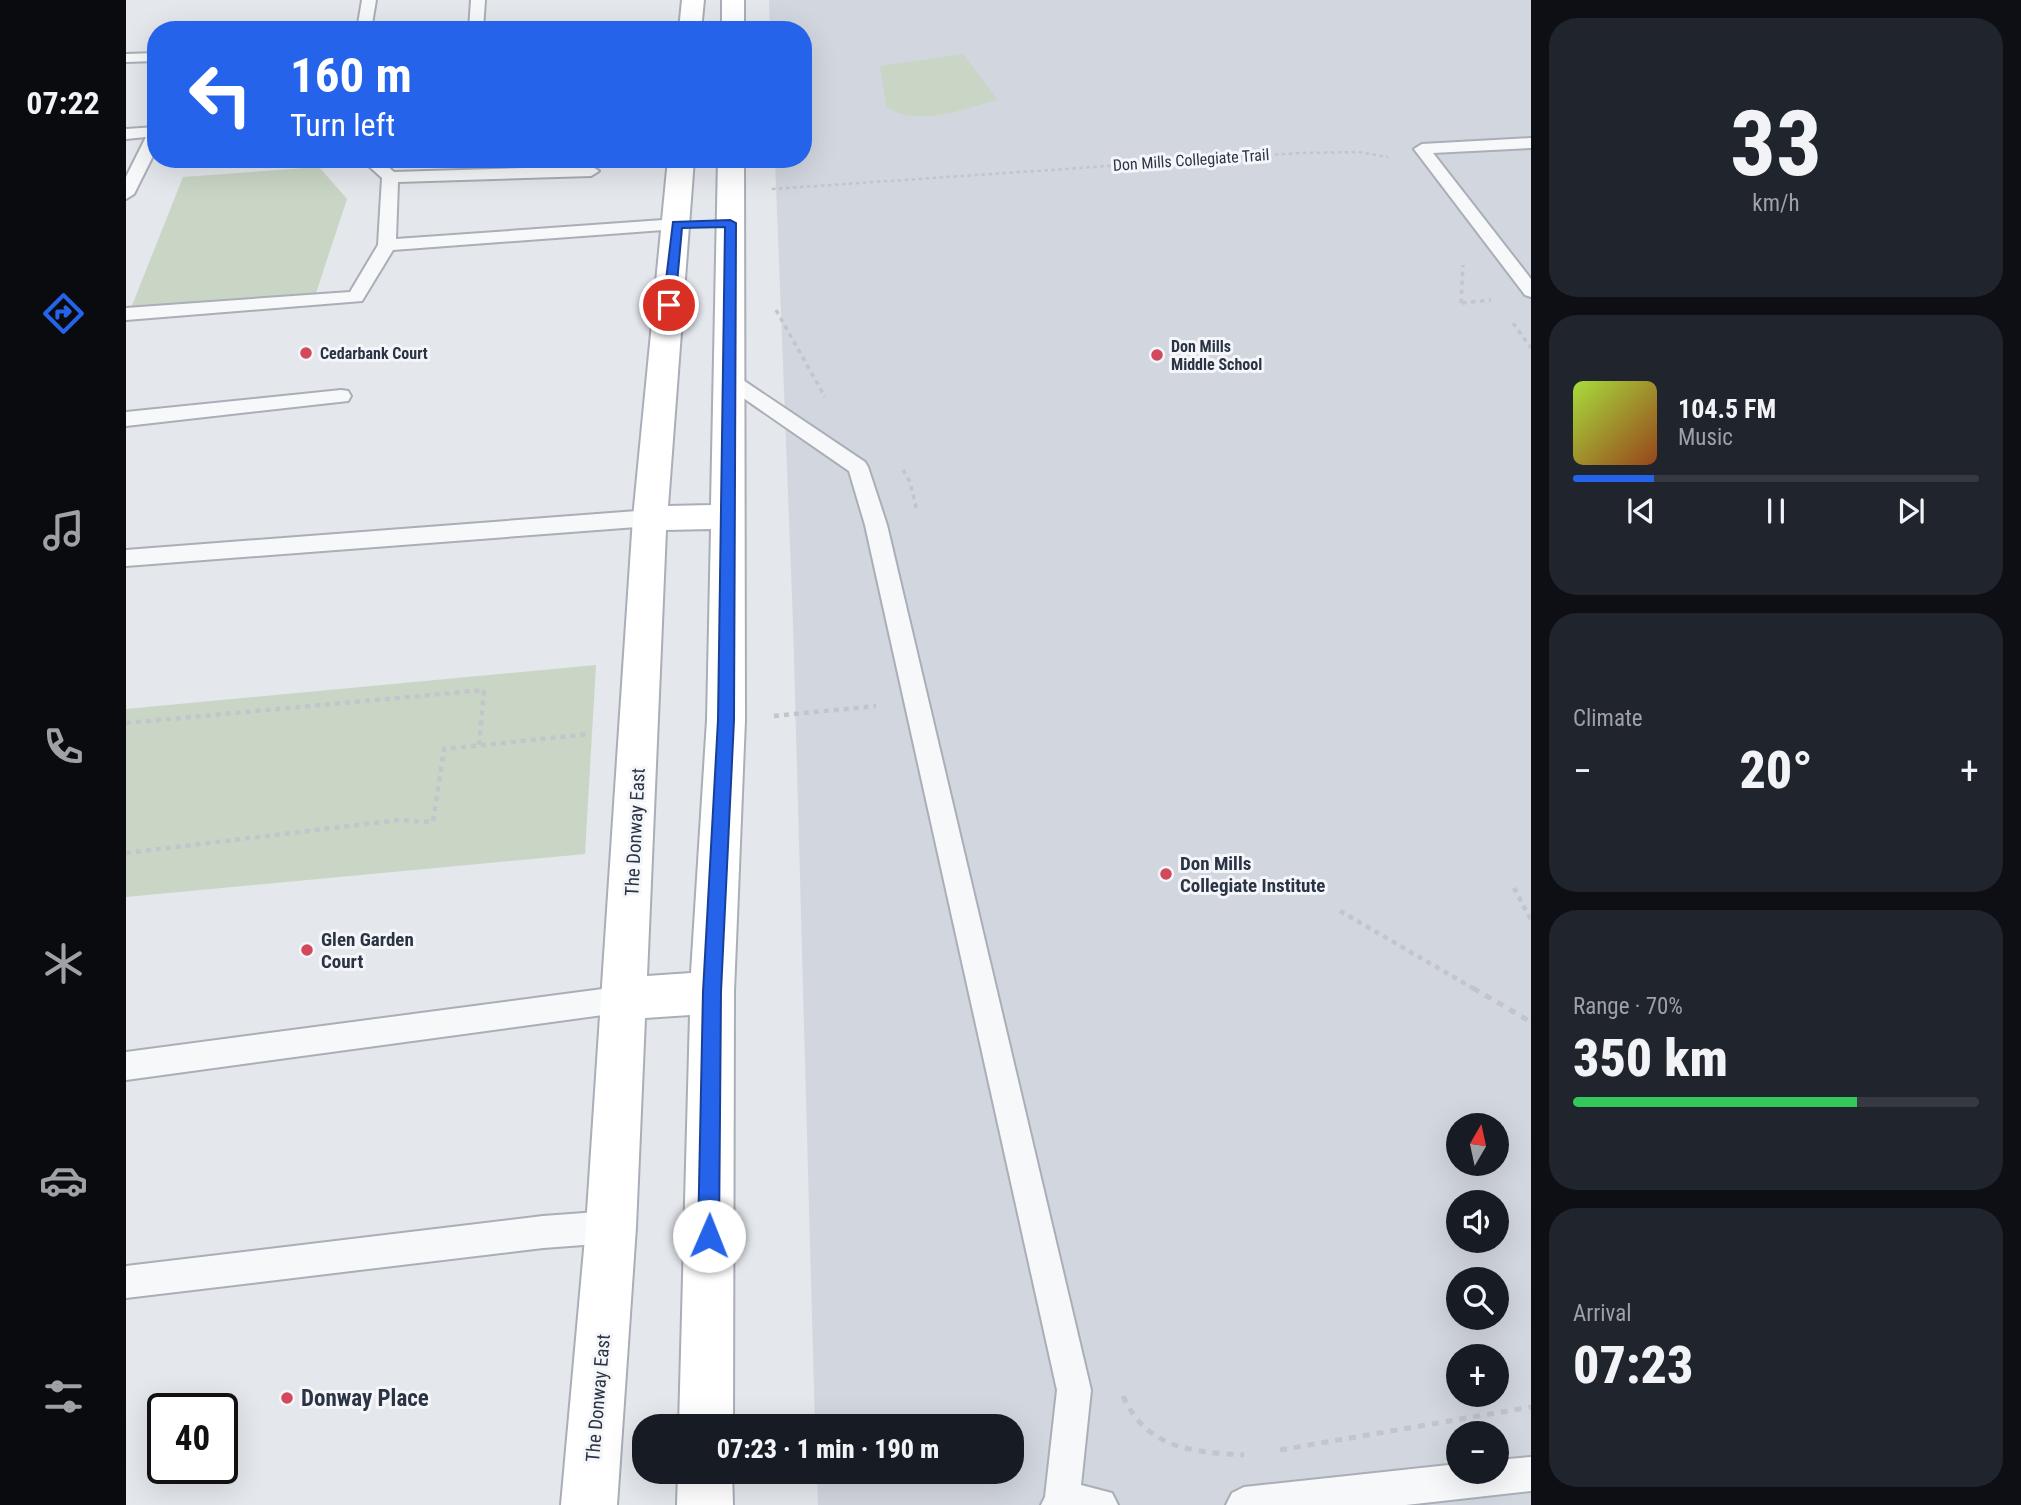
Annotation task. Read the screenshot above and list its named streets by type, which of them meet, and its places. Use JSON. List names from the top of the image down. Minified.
{"streets":{"street":["The Donway East"],"path":["Don Mills Collegiate Trail"]},"places":["Cedarbank Court","Don Mills Middle School","Don Mills Collegiate Institute","Glen Garden Court","Donway Place"],"north":"top","page":{"tabs":"07:22","tile":[["33","km/h"],"Climate",["Range · 70%","350 km"],["Arrival","07:23"]],"turn":["160 m","Turn left"],"song":["104.5 FM","Music"],"heat":["−","20°","+"],"map_buttons":["+","−"],"limit":"40","trip":"07:23 · 1 min · 190 m"}}
